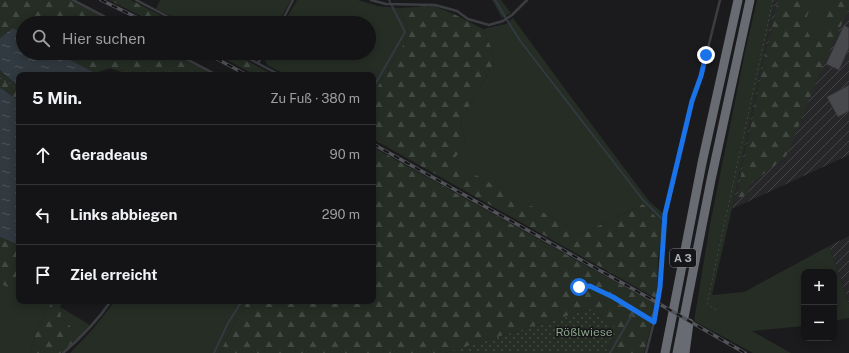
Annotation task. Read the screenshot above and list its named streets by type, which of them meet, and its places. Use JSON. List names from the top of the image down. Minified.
{"streets":{"highway":["A 3"]},"parks":["Rößlwiese"],"page":{"search":"Hier suchen","heading":["5 Min.","Zu Fuß · 380 m"],"list":[["Geradeaus","90 m"],["Links abbiegen","290 m"],"Ziel erreicht"],"map_buttons":["+","−"]}}
